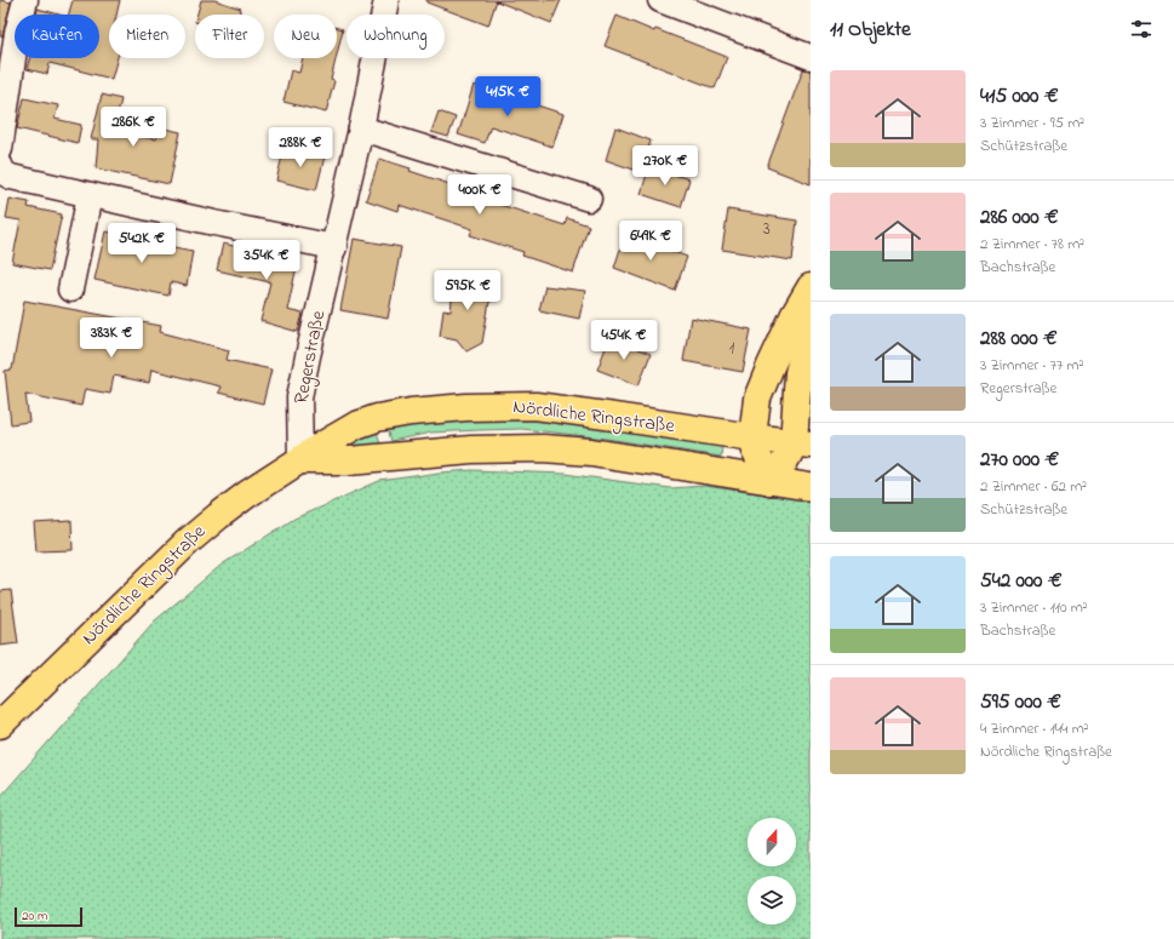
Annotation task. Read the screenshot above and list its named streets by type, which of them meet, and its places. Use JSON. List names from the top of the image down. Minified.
{"streets":{"main road":["Nördliche Ringstraße"],"street":["Regerstraße"]},"crossings":[["Regerstraße","Nördliche Ringstraße"]],"house_numbers":["3","1"],"scale_bar":"20 m","north":"top","page":{"heading":"11 Objekte","chip":["Kaufen","Mieten","Filter","Neu","Wohnung"],"list":[{"name":"415 000 €","note":"3 Zimmer · 95 m² · Schützstraße"},{"name":"286 000 €","note":"2 Zimmer · 78 m² · Bachstraße"},{"name":"288 000 €","note":"3 Zimmer · 77 m² · Regerstraße"},{"name":"270 000 €","note":"2 Zimmer · 62 m² · Schützstraße"},{"name":"542 000 €","note":"3 Zimmer · 110 m² · Bachstraße"},{"name":"595 000 €","note":"4 Zimmer · 144 m² · Nördliche Ringstraße"}],"price":["415K €","286K €","288K €","270K €","400K €","649K €","542K €","354K €","595K €","383K €","454K €"],"scale":"20 m"}}
